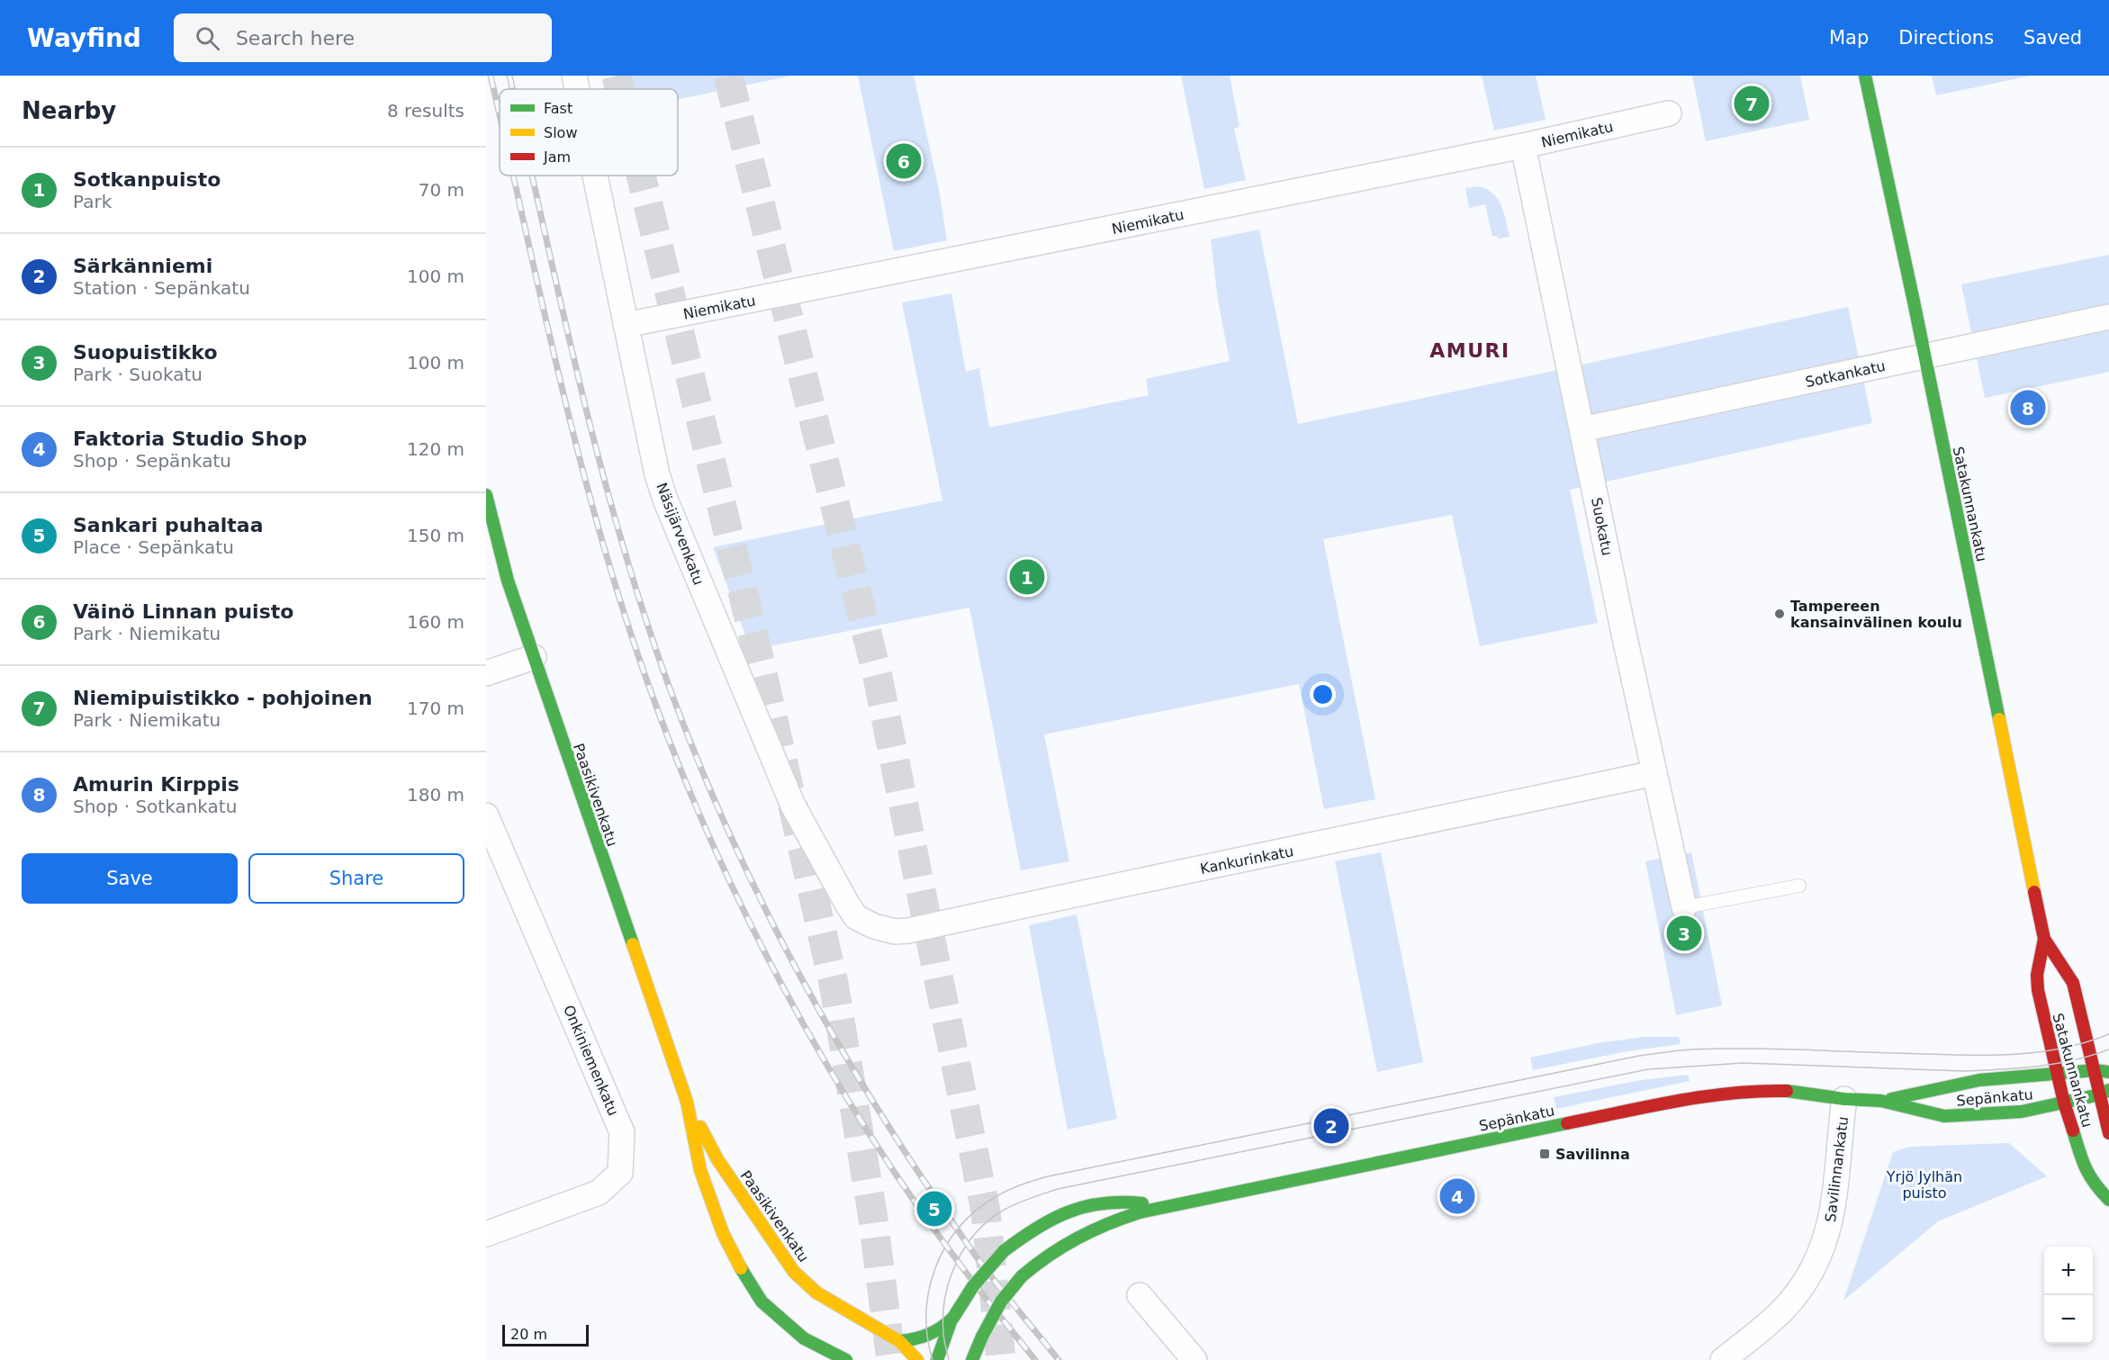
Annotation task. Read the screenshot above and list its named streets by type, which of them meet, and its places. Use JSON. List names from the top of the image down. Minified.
{"streets":{"main road":["Satakunnankatu","Paasikivenkatu","Sepänkatu"],"street":["Niemikatu","Sotkankatu","Suokatu","Näsijärvenkatu","Kankurinkatu","Onkiniemenkatu","Savilinnankatu"]},"crossings":[["Niemikatu","Suokatu"],["Niemikatu","Näsijärvenkatu"],["Sotkankatu","Satakunnankatu"],["Sotkankatu","Suokatu"],["Satakunnankatu","Sepänkatu"],["Suokatu","Kankurinkatu"],["Näsijärvenkatu","Kankurinkatu"],["Paasikivenkatu","Sepänkatu"],["Sepänkatu","Savilinnankatu"]],"districts":["AMURI"],"parks":["Yrjö Jylhän puisto"],"places":{"other":["Tampereen kansainvälinen koulu"],"transit":["Savilinna"]},"legend":["Fast","Slow","Jam"],"scale_bar":"20 m","page":{"header":"Wayfind","search":"Search here","nav":["Map","Directions","Saved"],"heading":["Nearby","8 results"],"pins":["7","6","8","1","3","2","4","5"],"list":[{"mark":"1","name":"Sotkanpuisto","note":"Park","value":"70 m"},{"mark":"2","name":"Särkänniemi","note":"Station · Sepänkatu","value":"100 m"},{"mark":"3","name":"Suopuistikko","note":"Park · Suokatu","value":"100 m"},{"mark":"4","name":"Faktoria Studio Shop","note":"Shop · Sepänkatu","value":"120 m"},{"mark":"5","name":"Sankari puhaltaa","note":"Place · Sepänkatu","value":"150 m"},{"mark":"6","name":"Väinö Linnan puisto","note":"Park · Niemikatu","value":"160 m"},{"mark":"7","name":"Niemipuistikko - pohjoinen","note":"Park · Niemikatu","value":"170 m"},{"mark":"8","name":"Amurin Kirppis","note":"Shop · Sotkankatu","value":"180 m"}],"buttons":["Save","Share"],"map_buttons":["+","−"],"scale":"20 m"}}
